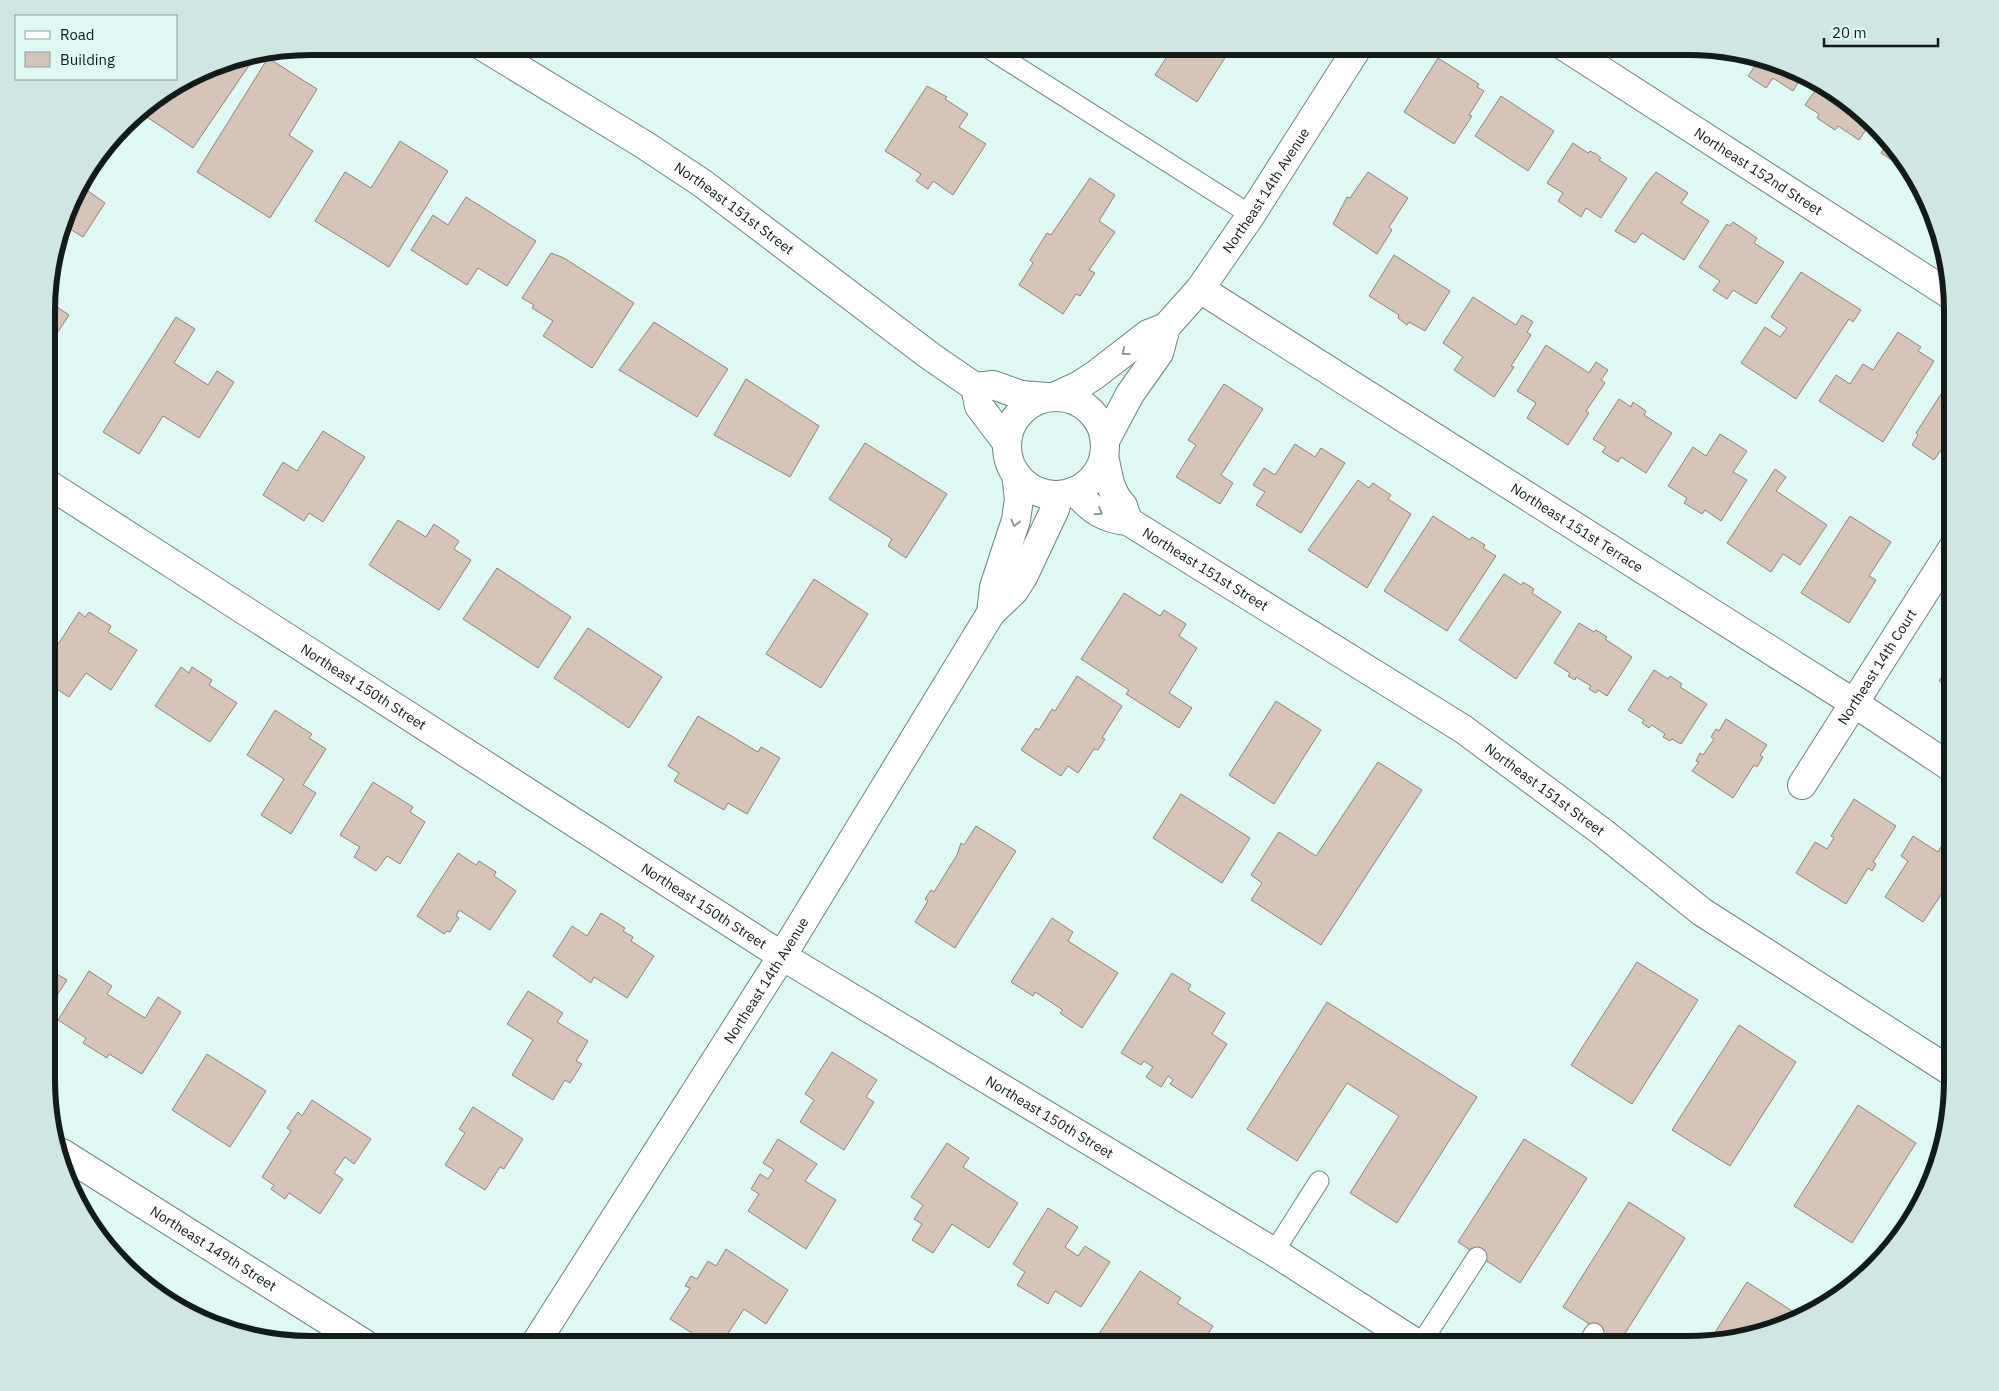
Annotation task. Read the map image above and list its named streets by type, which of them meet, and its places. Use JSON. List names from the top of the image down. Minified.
{"streets":{"street":["Northeast 152nd Street","Northeast 14th Avenue","Northeast 151st Street","Northeast 151st Terrace","Northeast 14th Court","Northeast 150th Street","Northeast 149th Street"]},"crossings":[["Northeast 14th Avenue","Northeast 151st Street"],["Northeast 14th Avenue","Northeast 151st Terrace"],["Northeast 14th Avenue","Northeast 150th Street"],["Northeast 151st Terrace","Northeast 14th Court"]],"legend":["Road","Building"],"scale_bar":"20 m"}
